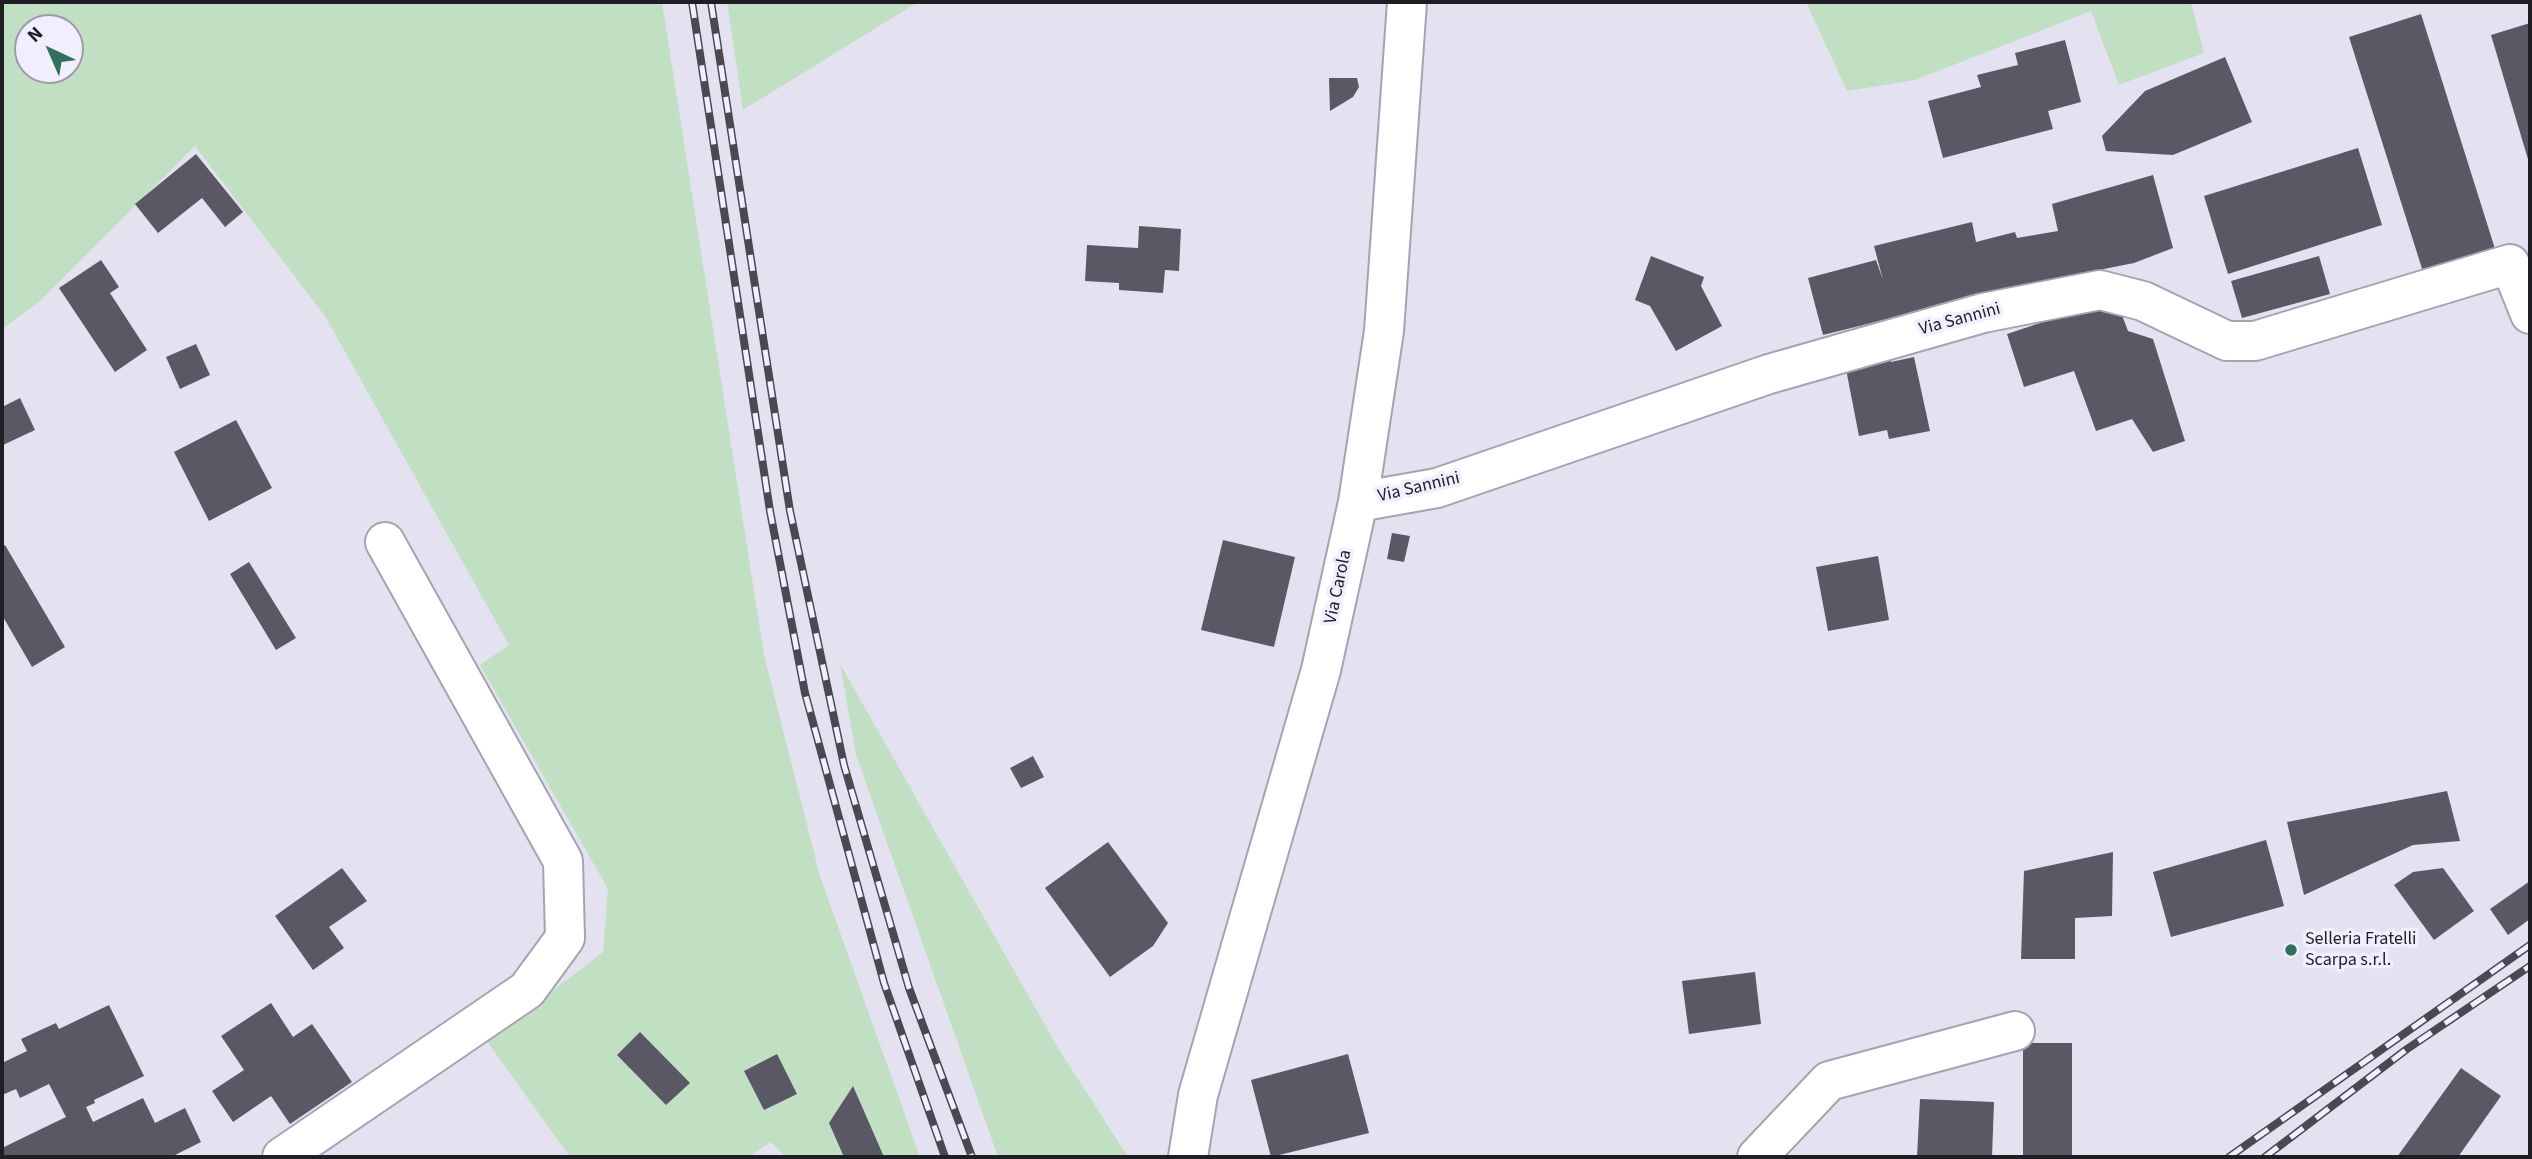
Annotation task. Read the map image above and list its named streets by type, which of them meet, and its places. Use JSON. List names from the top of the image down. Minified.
{"streets":{"street":["Via Sannini","Via Carola"]},"crossings":[["Via Sannini","Via Carola"]],"places":["Selleria Fratelli Scarpa s.r.l."],"north":"top left"}
